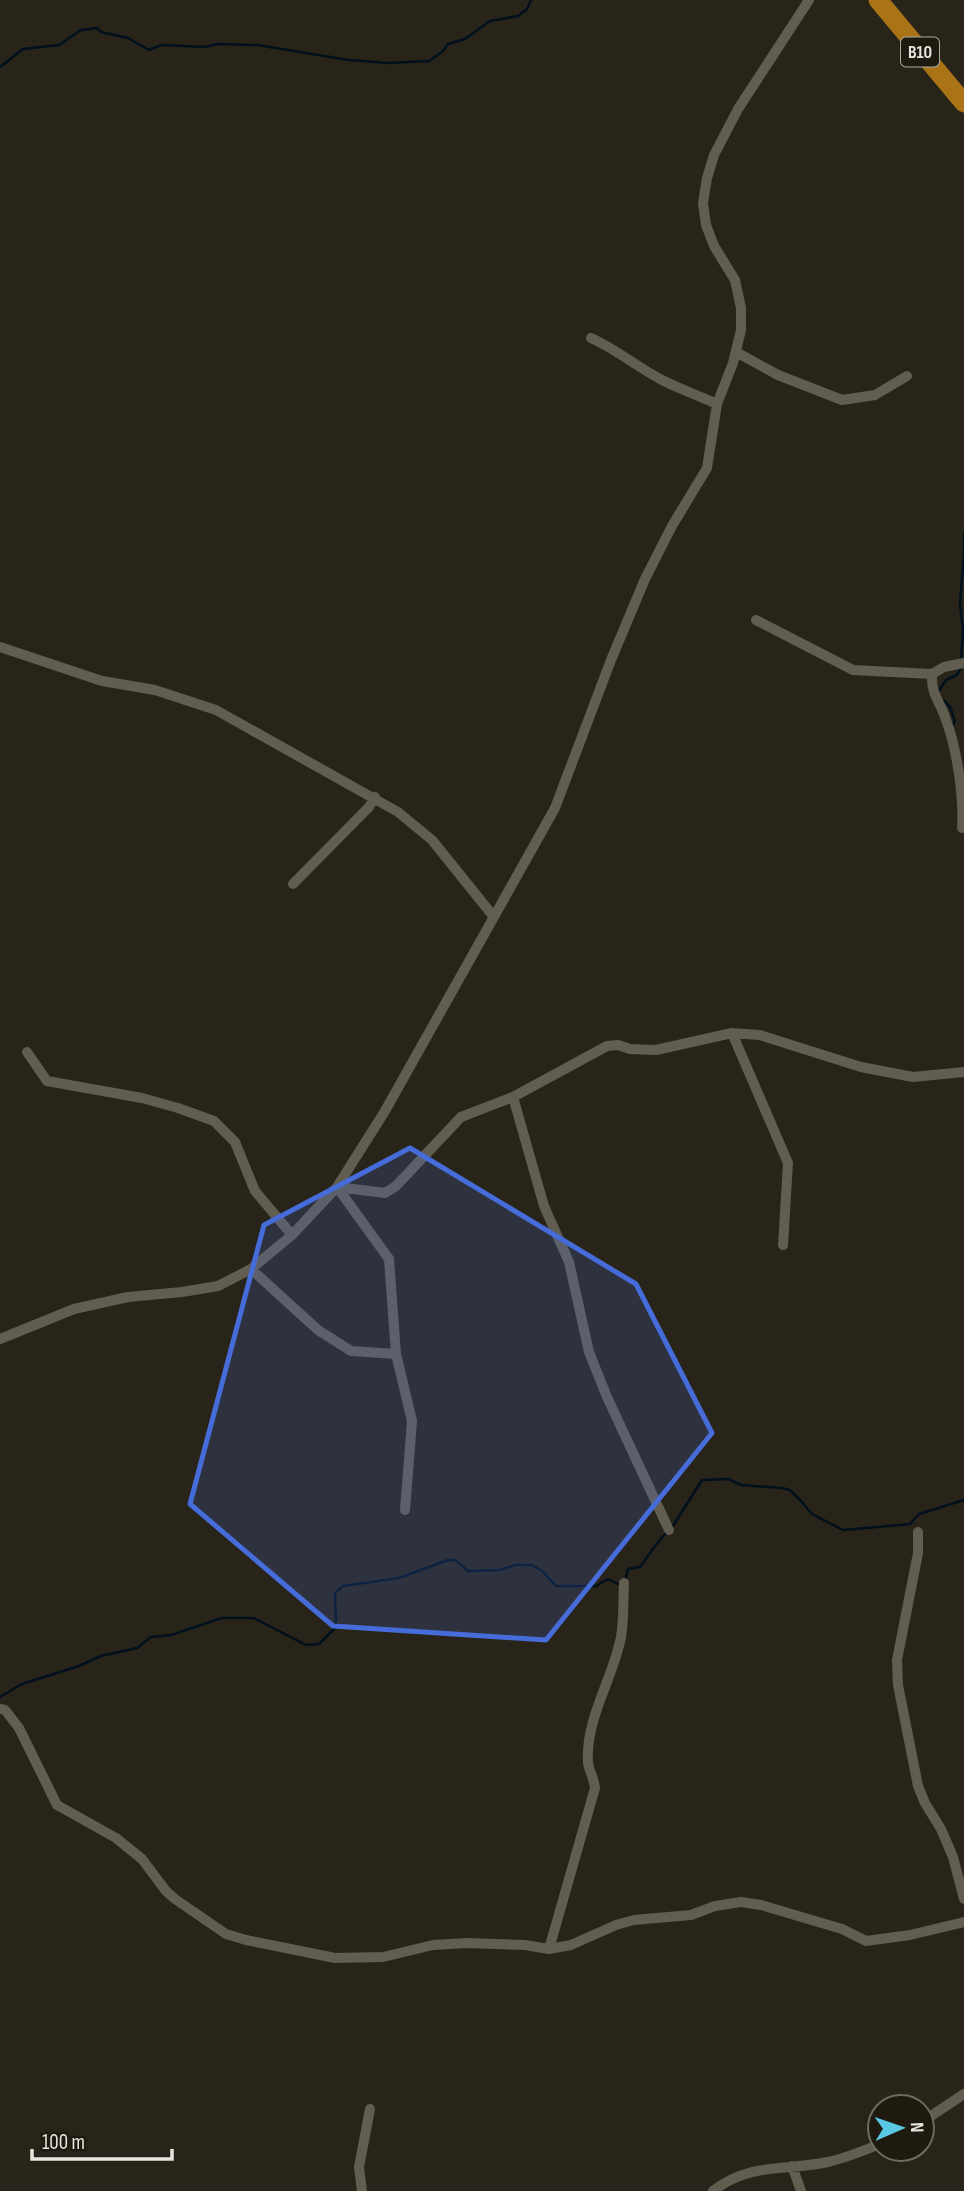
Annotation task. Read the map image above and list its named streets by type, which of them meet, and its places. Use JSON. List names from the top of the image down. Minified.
{"streets":{"highway":["B10"]},"scale_bar":"100 m","north":"right"}
